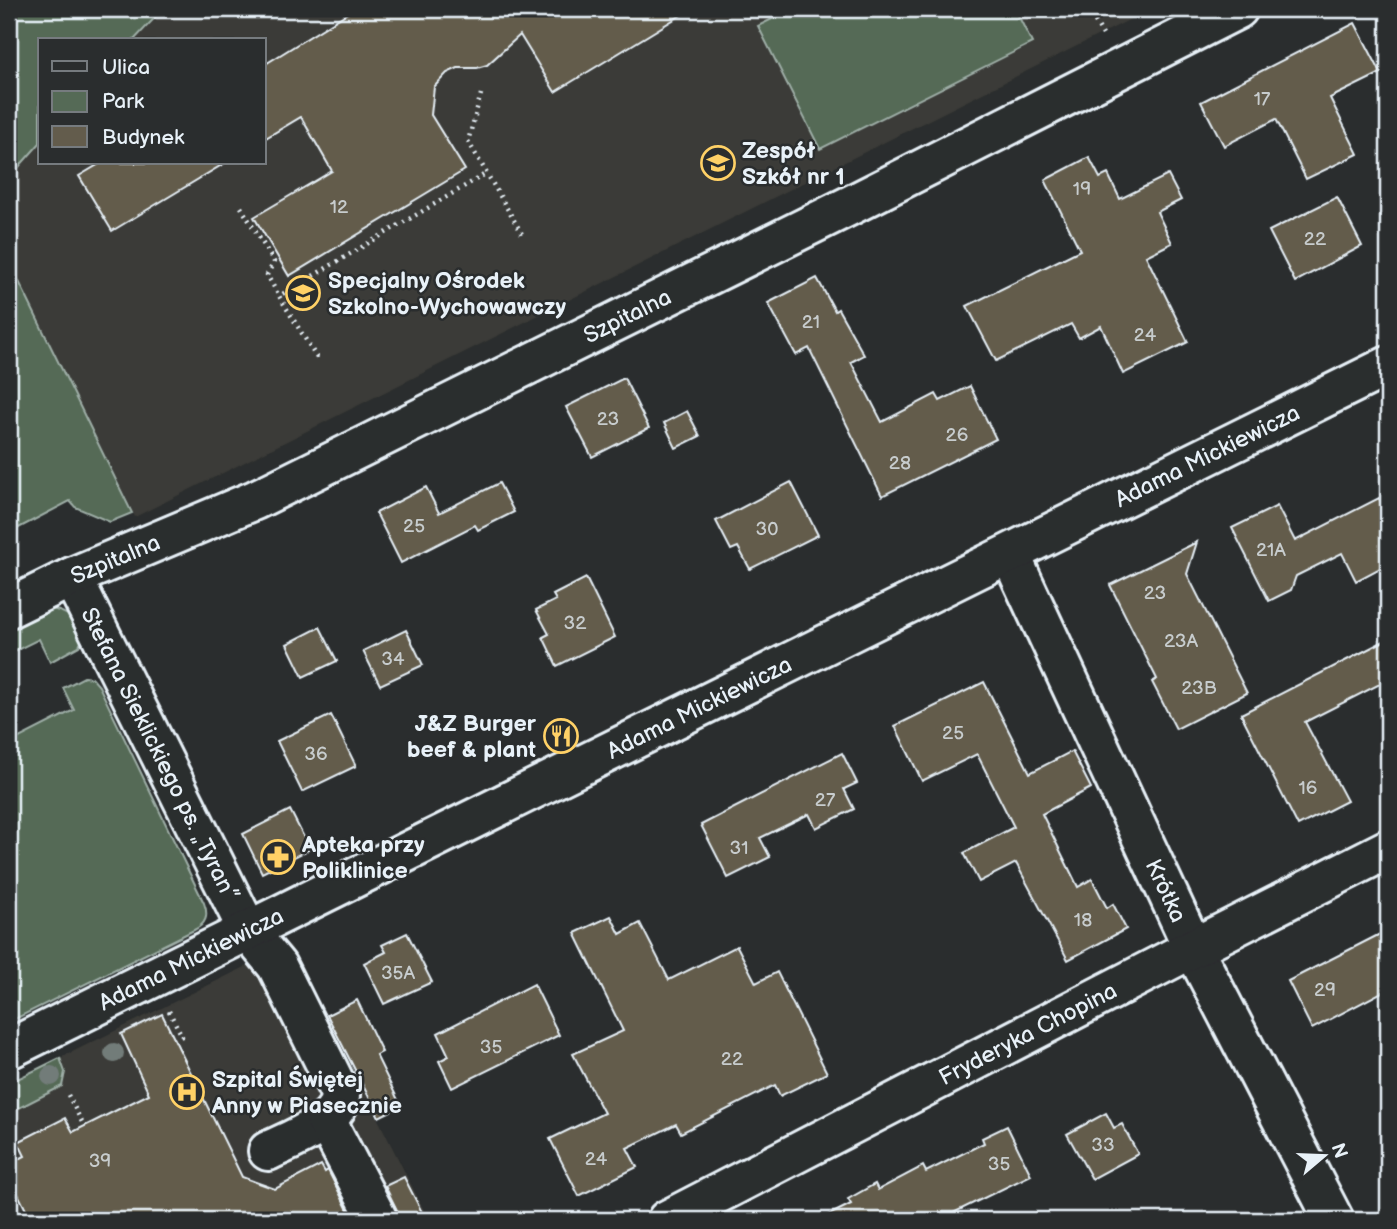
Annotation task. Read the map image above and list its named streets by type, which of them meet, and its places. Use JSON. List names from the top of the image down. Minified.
{"streets":{"street":["Szpitalna","Adama Mickiewicza","Stefana Sieklickiego ps. „Tyran”","Krótka","Fryderyka Chopina"]},"crossings":[["Szpitalna","Stefana Sieklickiego ps. „Tyran”"],["Adama Mickiewicza","Stefana Sieklickiego ps. „Tyran”"],["Adama Mickiewicza","Krótka"],["Krótka","Fryderyka Chopina"]],"places":{"school or university":["Zespół Szkół nr 1","Specjalny Ośrodek Szkolno-Wychowawczy"],"restaurant":["J&Z Burger beef & plant"],"pharmacy":["Apteka przy Poliklinice"],"hospital":["Szpital Świętej Anny w Piasecznie"]},"house_numbers":["17","19","12","22","21","24","23","26","28","25","30","21A","23","32","23A","34","23B","25","36","16","27","31","18","35A","29","35","22","33","24","39","35"],"legend":["Ulica","Park","Budynek"],"north":"right"}
